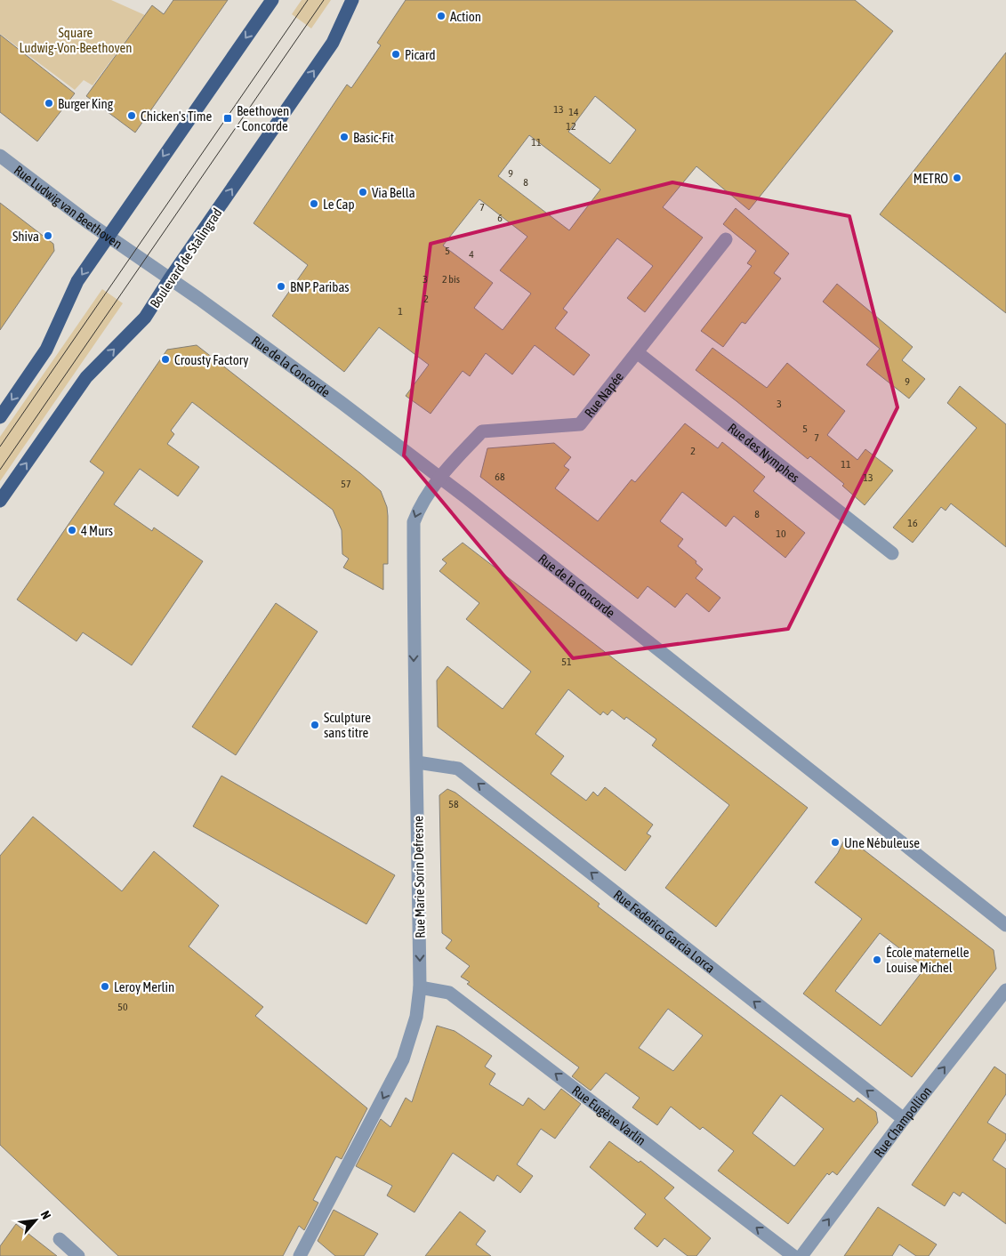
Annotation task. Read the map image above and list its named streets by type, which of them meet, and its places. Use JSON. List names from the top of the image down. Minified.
{"streets":{"main road":["Boulevard de Stalingrad"],"street":["Rue Ludwig van Beethoven","Rue de la Concorde","Rue Napée","Rue des Nymphes","Rue Marie Sorin Defresne","Rue Federico Garcia Lorca","Rue Eugène Varlin","Rue Champollion"]},"crossings":[["Rue Ludwig van Beethoven","Rue de la Concorde"],["Boulevard de Stalingrad","Rue de la Concorde"],["Rue de la Concorde","Rue Napée"],["Rue de la Concorde","Rue Marie Sorin Defresne"],["Rue Napée","Rue des Nymphes"],["Rue Napée","Rue Marie Sorin Defresne"],["Rue Marie Sorin Defresne","Rue Federico Garcia Lorca"],["Rue Marie Sorin Defresne","Rue Eugène Varlin"],["Rue Federico Garcia Lorca","Rue Champollion"]],"one_way":["Rue Marie Sorin Defresne","Rue Federico Garcia Lorca","Rue Eugène Varlin","Rue Champollion"],"parks":["Square Ludwig-Von-Beethoven"],"places":{"other":["Action","Picard","Burger King","Chicken's Time","Basic-Fit","METRO","Via Bella","Le Cap","Shiva","BNP Paribas","Crousty Factory","4 Murs","Sculpture sans titre","Une Nébuleuse","École maternelle Louise Michel","Leroy Merlin"],"transit":["Beethoven - Concorde"]},"house_numbers":["13","14","12","11","9","8","7","6","5","4","3","2 bis","2","1","9","3","5","7","2","11","68","13","57","8","16","10","51","58","50"],"north":"top right"}
